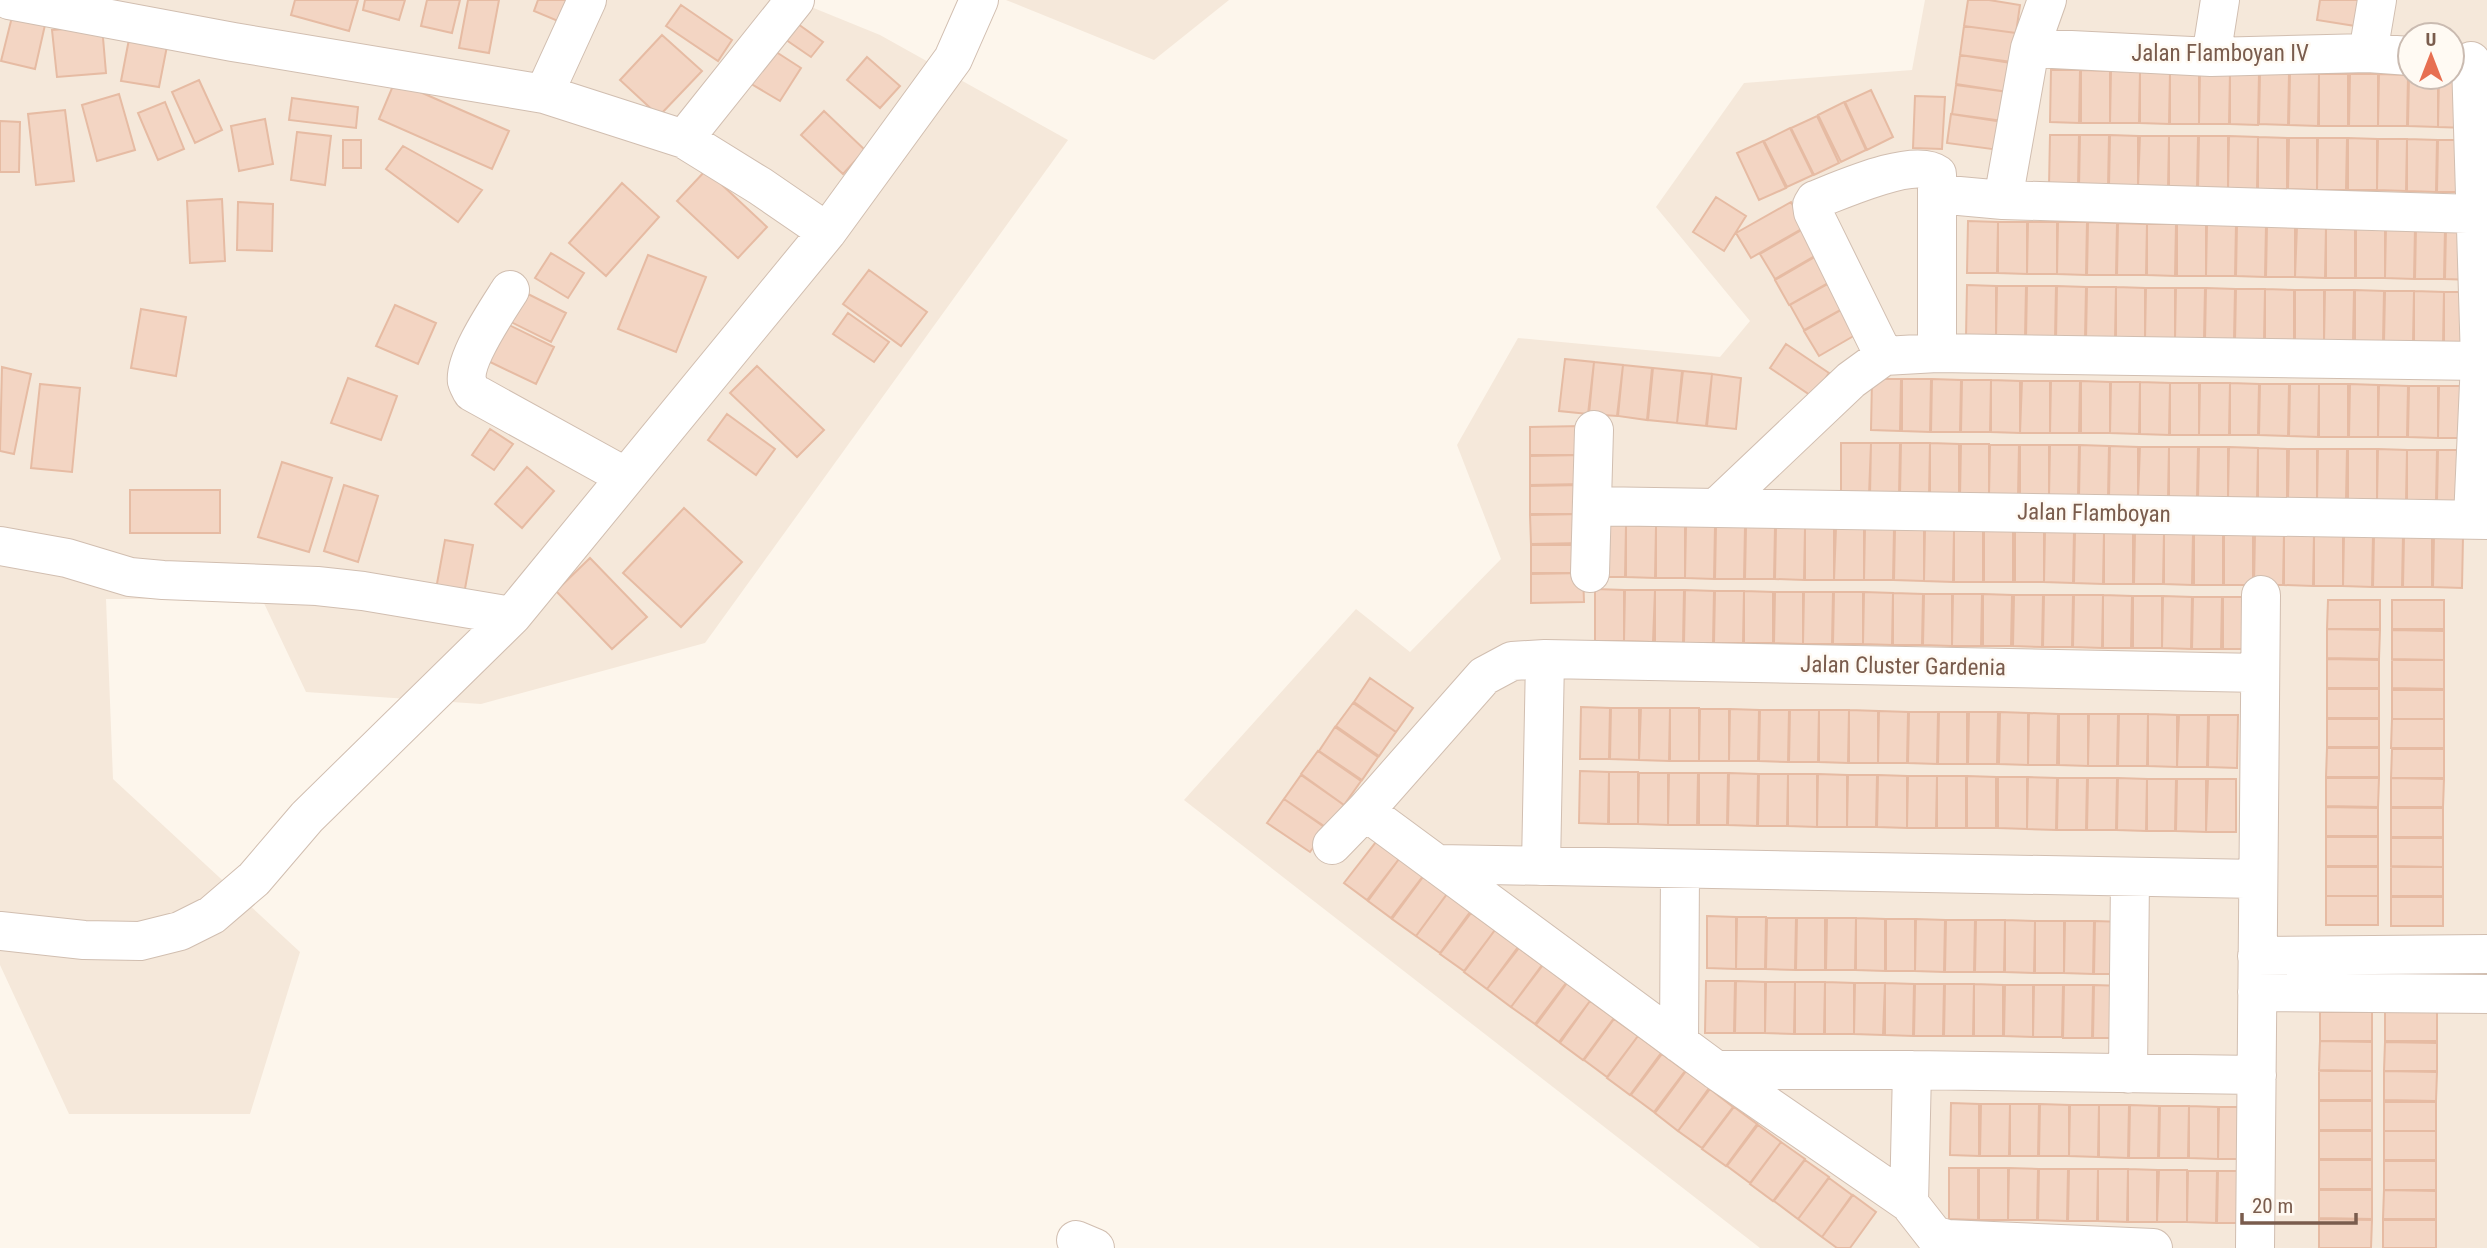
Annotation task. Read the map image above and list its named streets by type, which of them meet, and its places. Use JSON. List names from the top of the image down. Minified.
{"streets":{"street":["Jalan Flamboyan IV","Jalan Flamboyan","Jalan Cluster Gardenia"]},"scale_bar":"20 m","north":"top"}
